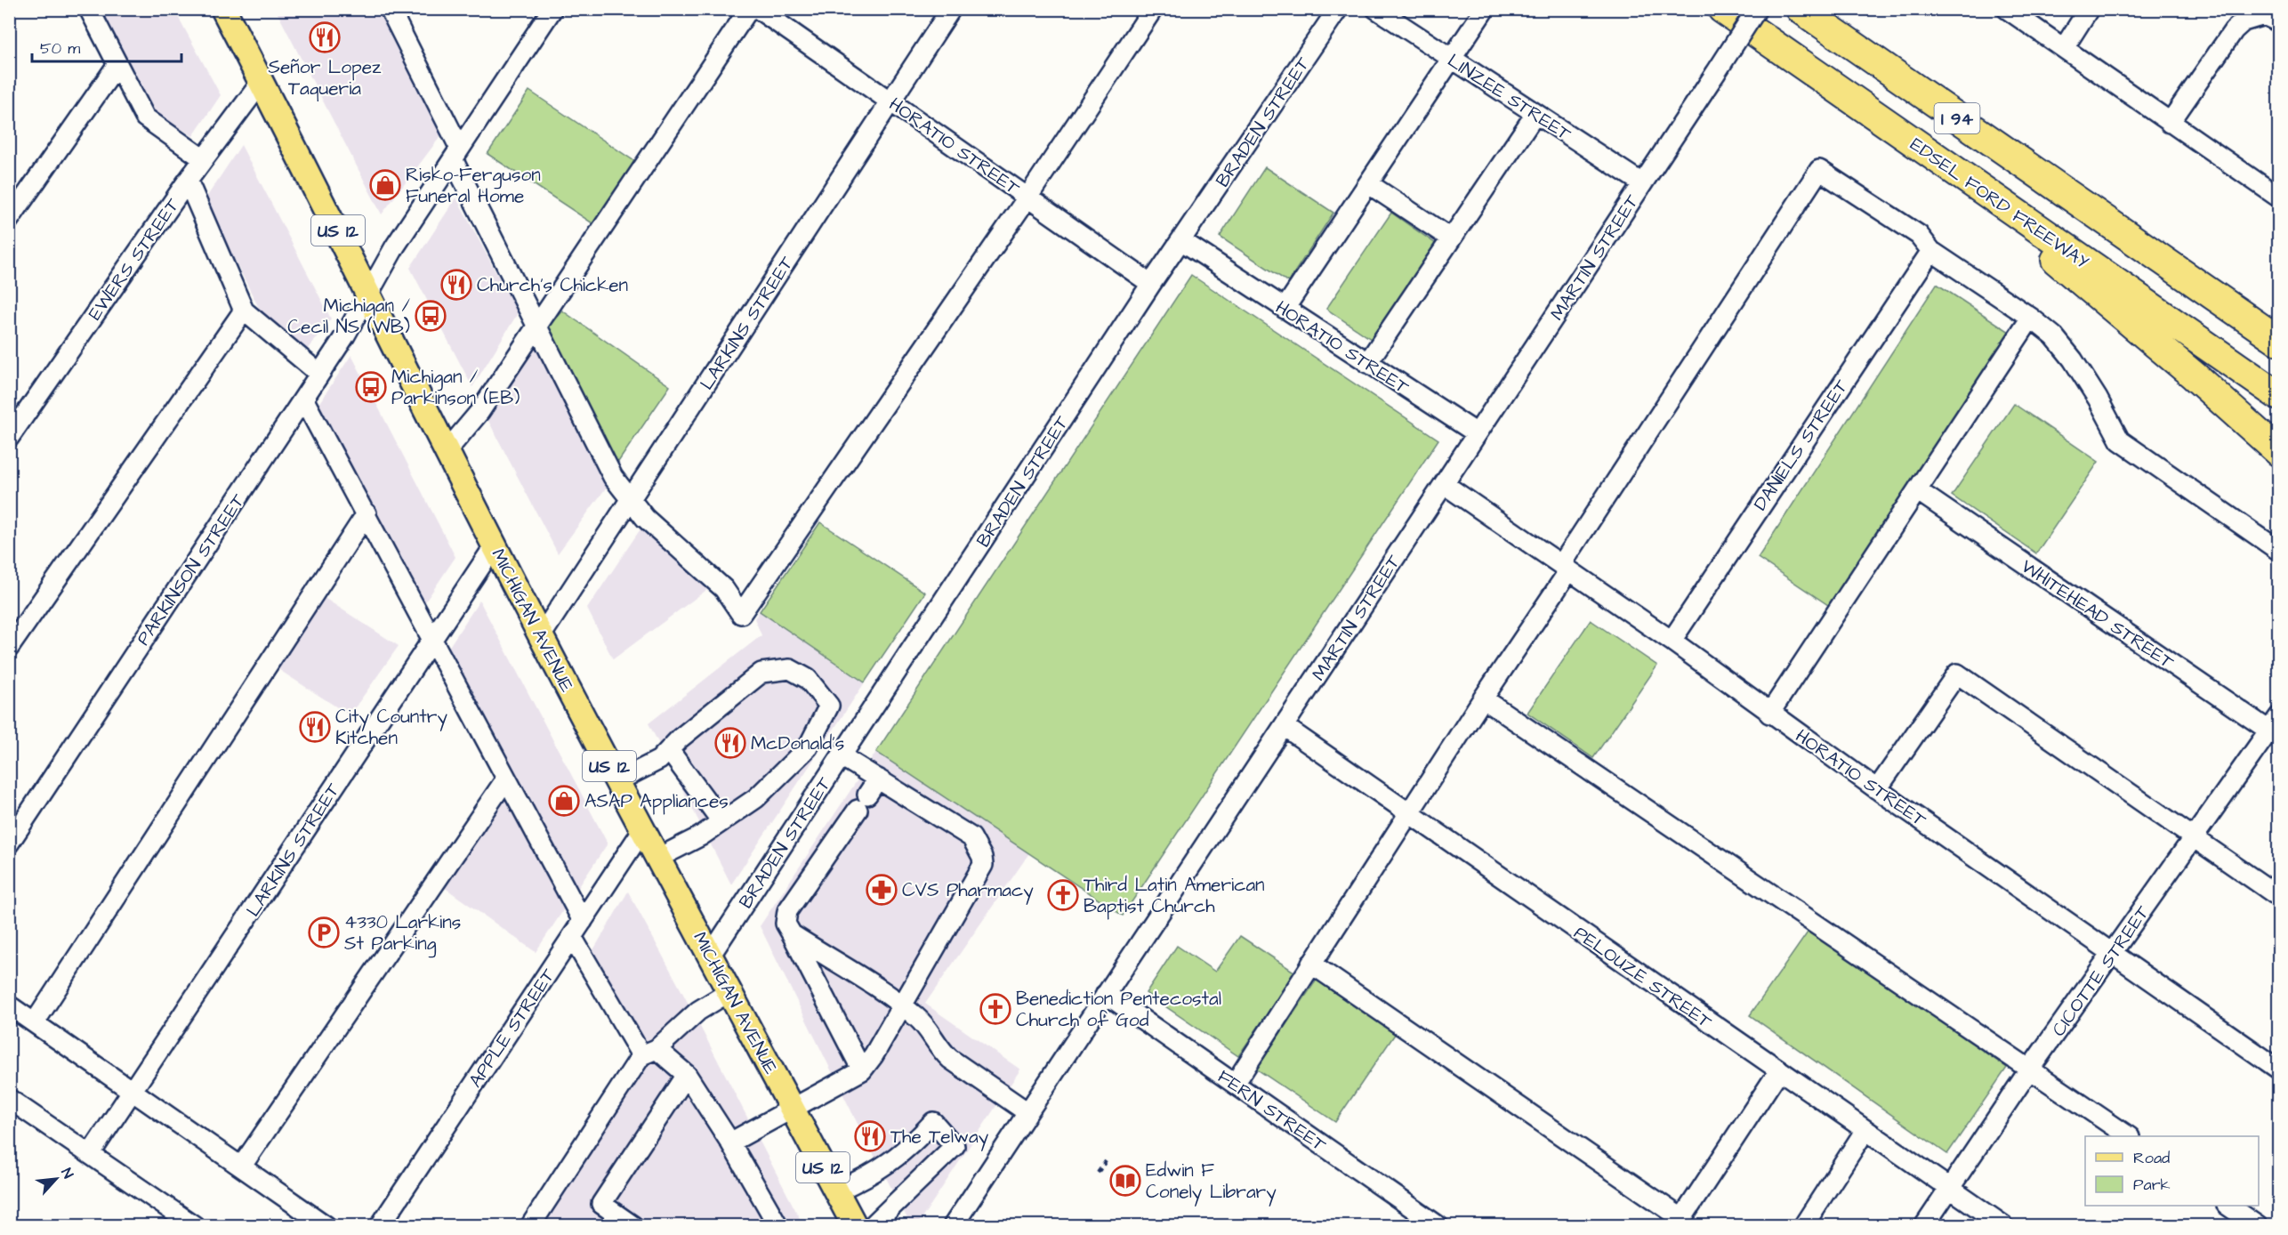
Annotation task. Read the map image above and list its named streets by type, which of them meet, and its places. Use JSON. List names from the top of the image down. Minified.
{"streets":{"highway":["I 94","EDSEL FORD FREEWAY"],"main road":["US 12","MICHIGAN AVENUE"],"street":["LINZEE STREET","BRADEN STREET","HORATIO STREET","MARTIN STREET","EWERS STREET","LARKINS STREET","DANIELS STREET","PARKINSON STREET","WHITEHEAD STREET","CICOTTE STREET","PELOUZE STREET","APPLE STREET","FERN STREET"]},"crossings":[["LINZEE STREET","MARTIN STREET"],["BRADEN STREET","HORATIO STREET"],["BRADEN STREET","MICHIGAN AVENUE"],["HORATIO STREET","MARTIN STREET"],["HORATIO STREET","LARKINS STREET"],["HORATIO STREET","DANIELS STREET"],["HORATIO STREET","CICOTTE STREET"],["MARTIN STREET","PELOUZE STREET"],["MARTIN STREET","FERN STREET"],["EWERS STREET","MICHIGAN AVENUE"],["LARKINS STREET","MICHIGAN AVENUE"],["PARKINSON STREET","MICHIGAN AVENUE"],["WHITEHEAD STREET","CICOTTE STREET"],["MICHIGAN AVENUE","APPLE STREET"],["CICOTTE STREET","PELOUZE STREET"]],"places":{"restaurant":["Señor Lopez Taqueria","Church's Chicken","City Country Kitchen","McDonald's","The Telway"],"shop":["Risko-Ferguson Funeral Home","ASAP Appliances"],"bus stop":["Michigan / Cecil NS (WB)","Michigan / Parkinson (EB)"],"pharmacy":["CVS Pharmacy"],"church":["Third Latin American Baptist Church","Benediction Pentecostal Church of God"],"parking":["4330 Larkins St Parking"],"library":["Edwin F Conely Library"]},"legend":["Road","Park"],"scale_bar":"50 m","north":"top right"}
